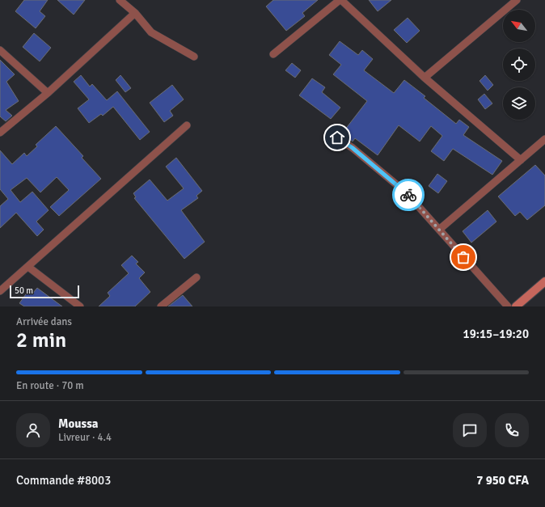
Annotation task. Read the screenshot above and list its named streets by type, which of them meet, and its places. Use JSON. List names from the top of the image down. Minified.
{"scale_bar":"50 m","north":"top left","page":{"scale":"50 m","heading":["2 min","Arrivée dans","19:15–19:20"],"panel":["Moussa","Livreur · 4.4","Commande #8003","7 950 CFA"],"bar":"En route · 70 m"}}
